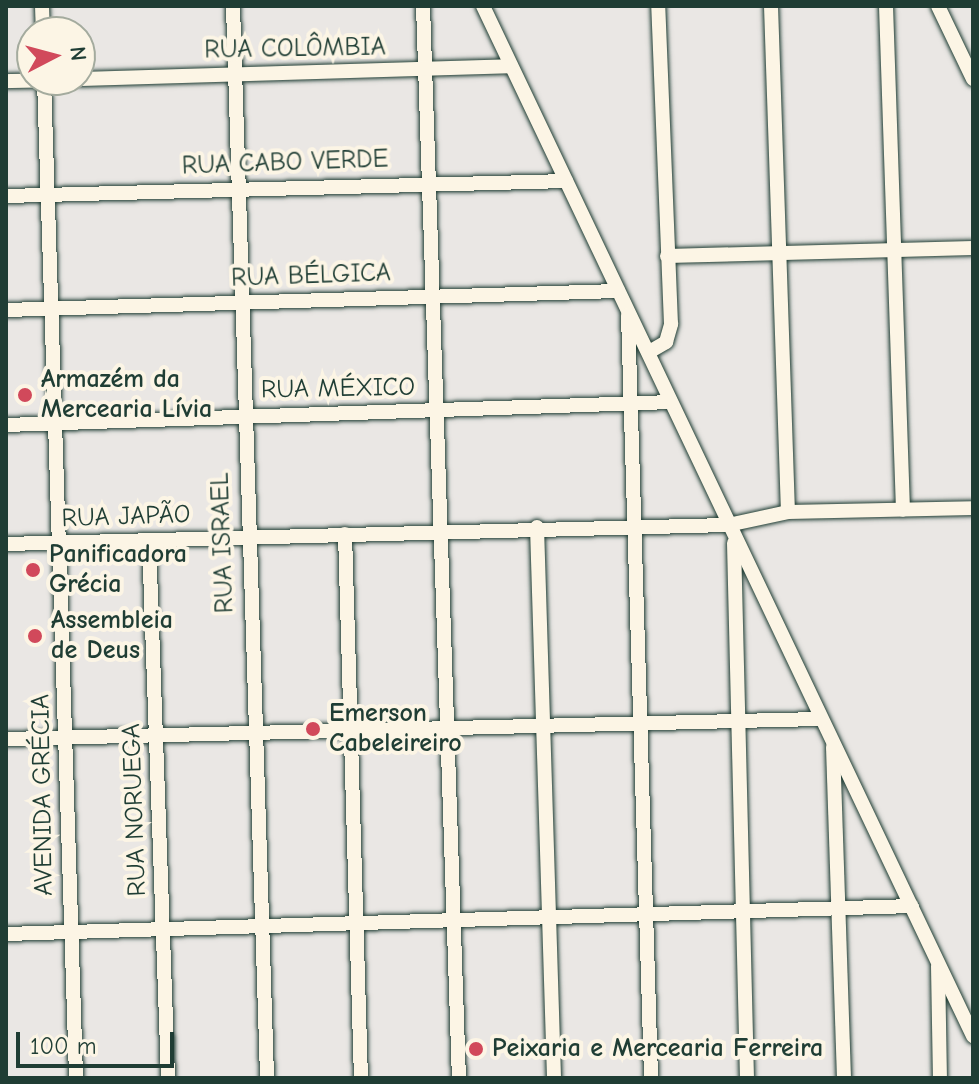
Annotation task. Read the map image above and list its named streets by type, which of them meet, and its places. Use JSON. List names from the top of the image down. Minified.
{"streets":{"street":["RUA COLÔMBIA","RUA CABO VERDE","RUA BÉLGICA","RUA MÉXICO","RUA JAPÃO","RUA ISRAEL","AVENIDA GRÉCIA","RUA NORUEGA"]},"crossings":[["RUA COLÔMBIA","RUA ISRAEL"],["RUA CABO VERDE","RUA ISRAEL"],["RUA CABO VERDE","AVENIDA GRÉCIA"],["RUA BÉLGICA","RUA ISRAEL"],["RUA BÉLGICA","AVENIDA GRÉCIA"],["RUA MÉXICO","RUA ISRAEL"],["RUA MÉXICO","AVENIDA GRÉCIA"],["RUA JAPÃO","RUA ISRAEL"],["RUA JAPÃO","AVENIDA GRÉCIA"],["RUA JAPÃO","RUA NORUEGA"]],"places":["Armazém da Mercearia Lívia","Panificadora Grécia","Assembleia de Deus","Emerson Cabeleireiro","Peixaria e Mercearia Ferreira"],"scale_bar":"100 m","north":"right"}
